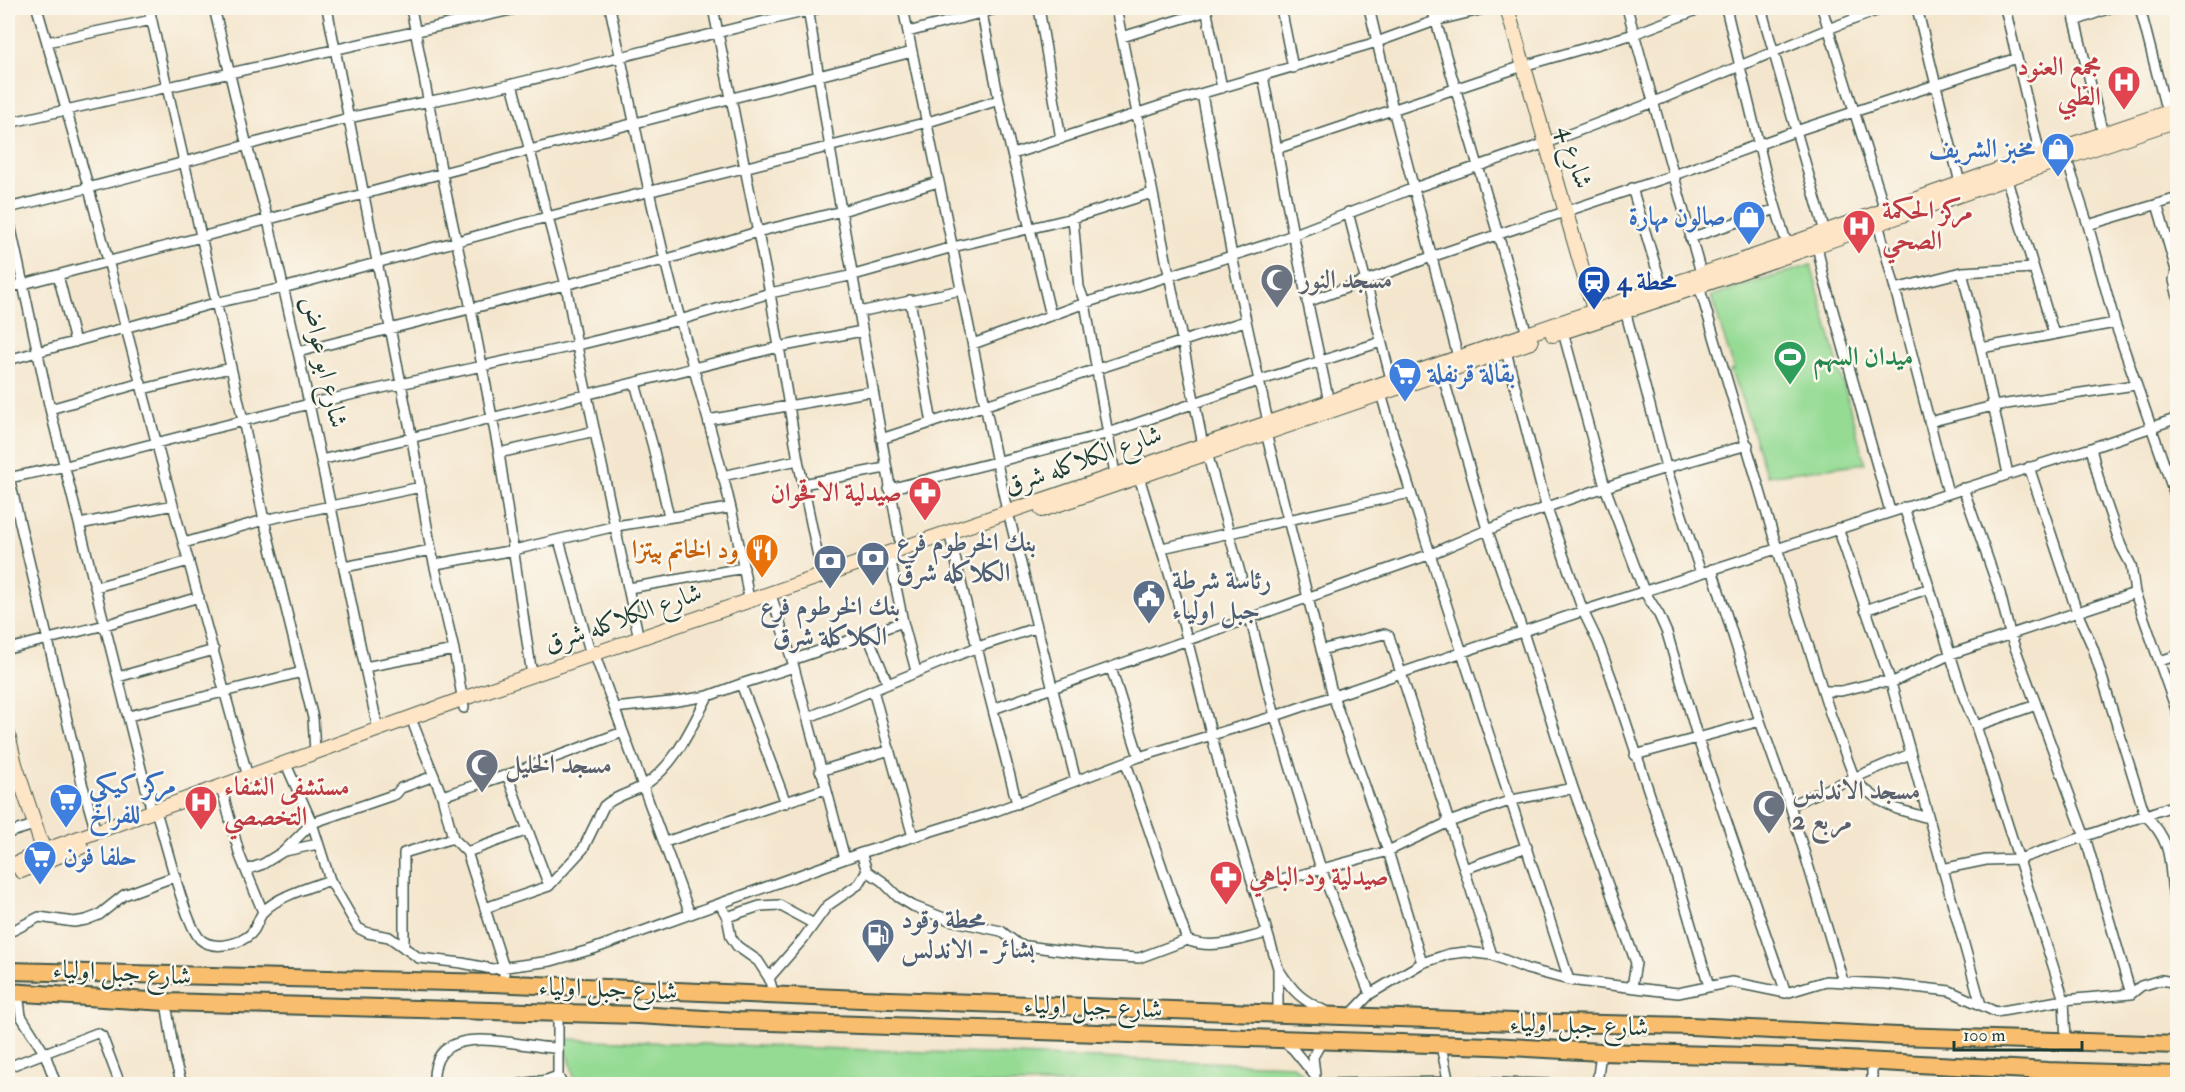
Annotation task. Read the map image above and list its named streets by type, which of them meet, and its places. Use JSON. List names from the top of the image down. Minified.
{"streets":{"highway":["شارع جبل اولياء"],"street":["شارع 4","شارع ابو عواض","شارع الكلاكله شرق"]},"crossings":[["شارع 4","شارع الكلاكله شرق"],["شارع ابو عواض","شارع الكلاكله شرق"]],"places":{"hospital":["مجمع العنود الطبي","مركز الحكمة الصحي","مستشفى الشفاء التخصصي"],"shop":["مخبز الشريف","صالون مهارة"],"mosque":["مسجد النور","مسجد الخليل","مسجد الاندلس مربع 2"],"station":["محطة 4"],"sports":["ميدان السهم"],"supermarket":["بقالة قرنفلة","مركز كيكي للفراخ","حلفا فون"],"pharmacy":["صيدلية الاقحوان","صيدلية ود الباهي"],"restaurant":["ود الخاتم بيتزا"],"bank":["بنك الخرطوم فرع الكلاكله شرق","بنك الخرطوم فرع الكلاكلة شرق"],"public building":["رئاسة شرطة جبل اولياء"],"fuel station":["محطة وقود بشائر - الاندلس"]},"scale_bar":"100 m"}
